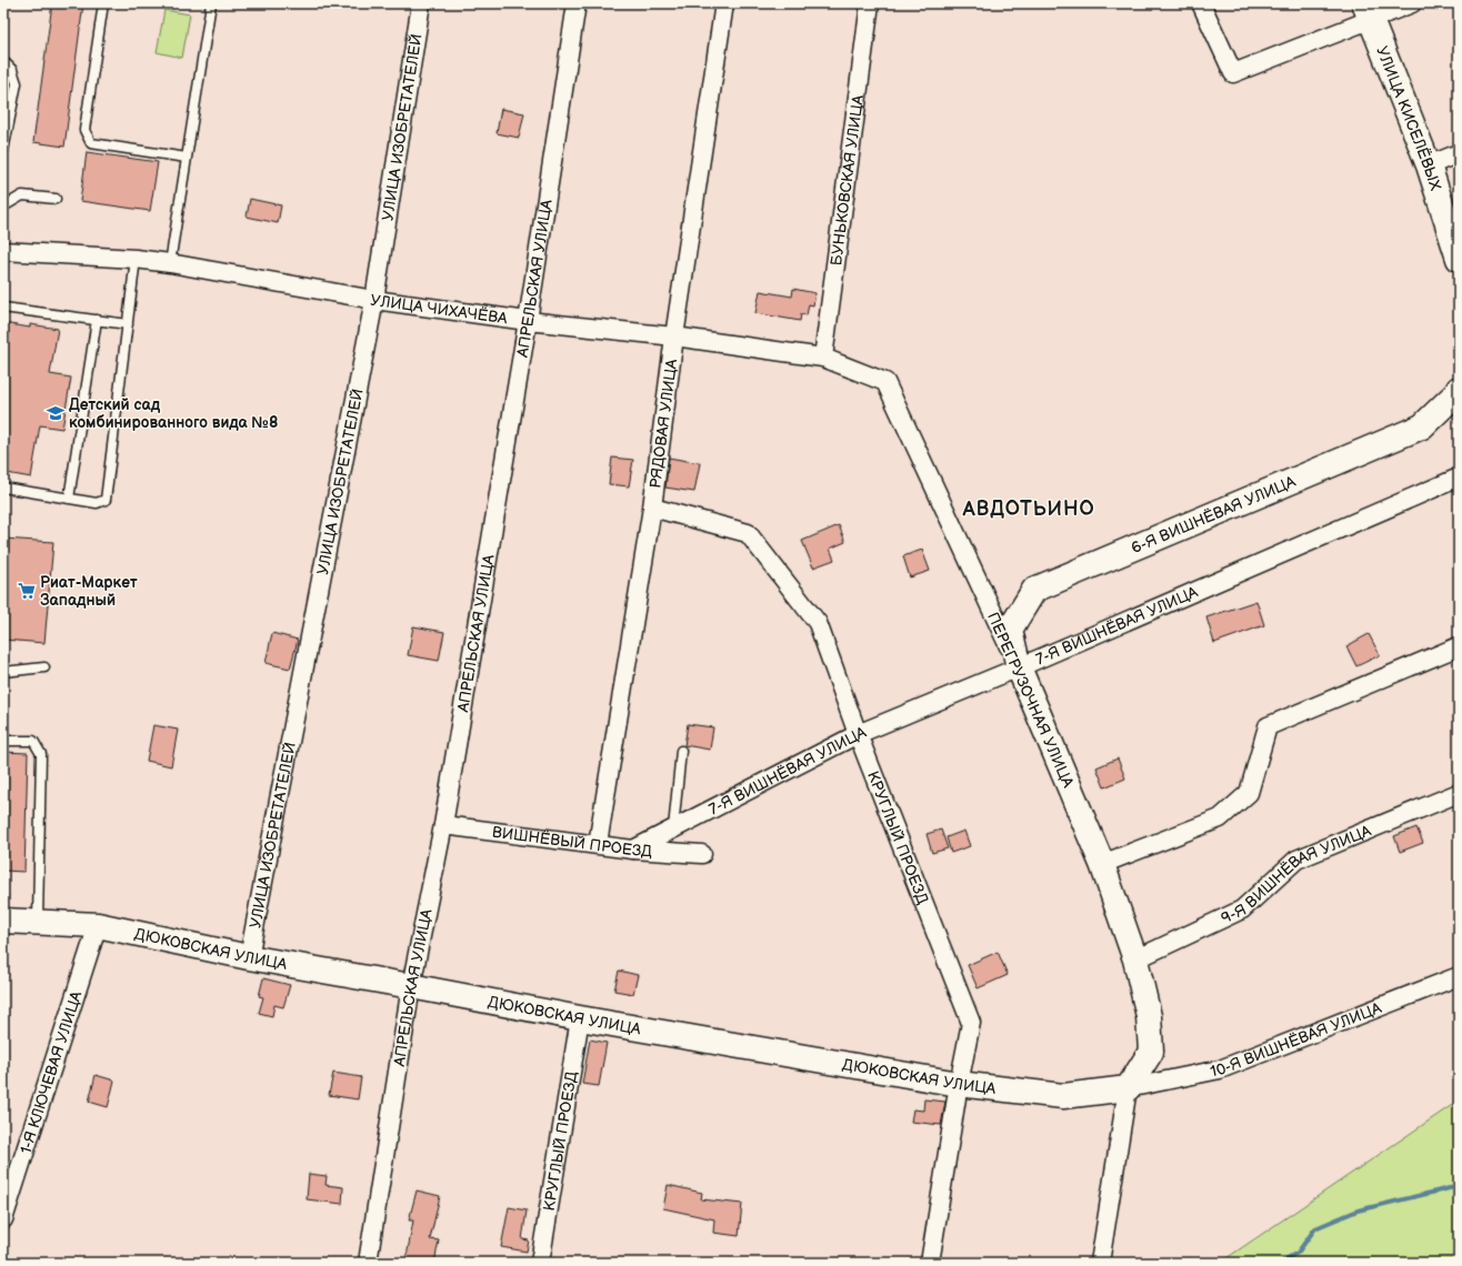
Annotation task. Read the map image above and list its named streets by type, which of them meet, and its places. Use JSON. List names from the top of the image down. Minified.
{"streets":{"street":["УЛИЦА КИСЕЛЁВЫХ","УЛИЦА ИЗОБРЕТАТЕЛЕЙ","БУНЬКОВСКАЯ УЛИЦА","АПРЕЛЬСКАЯ УЛИЦА","УЛИЦА ЧИХАЧЁВА","РЯДОВАЯ УЛИЦА","6-Я ВИШНЁВАЯ УЛИЦА","7-Я ВИШНЁВАЯ УЛИЦА","ПЕРЕГРУЗОЧНАЯ УЛИЦА","КРУГЛЫЙ ПРОЕЗД","ВИШНЁВЫЙ ПРОЕЗД","9-Я ВИШНЁВАЯ УЛИЦА","ДЮКОВСКАЯ УЛИЦА","10-Я ВИШНЁВАЯ УЛИЦА","1-Я КЛЮЧЕВАЯ УЛИЦА"]},"crossings":[["УЛИЦА ИЗОБРЕТАТЕЛЕЙ","УЛИЦА ЧИХАЧЁВА"],["УЛИЦА ИЗОБРЕТАТЕЛЕЙ","ДЮКОВСКАЯ УЛИЦА"],["БУНЬКОВСКАЯ УЛИЦА","УЛИЦА ЧИХАЧЁВА"],["БУНЬКОВСКАЯ УЛИЦА","ПЕРЕГРУЗОЧНАЯ УЛИЦА"],["АПРЕЛЬСКАЯ УЛИЦА","УЛИЦА ЧИХАЧЁВА"],["АПРЕЛЬСКАЯ УЛИЦА","ВИШНЁВЫЙ ПРОЕЗД"],["АПРЕЛЬСКАЯ УЛИЦА","ДЮКОВСКАЯ УЛИЦА"],["УЛИЦА ЧИХАЧЁВА","РЯДОВАЯ УЛИЦА"],["УЛИЦА ЧИХАЧЁВА","ПЕРЕГРУЗОЧНАЯ УЛИЦА"],["РЯДОВАЯ УЛИЦА","КРУГЛЫЙ ПРОЕЗД"],["РЯДОВАЯ УЛИЦА","ВИШНЁВЫЙ ПРОЕЗД"],["6-Я ВИШНЁВАЯ УЛИЦА","7-Я ВИШНЁВАЯ УЛИЦА"],["6-Я ВИШНЁВАЯ УЛИЦА","ПЕРЕГРУЗОЧНАЯ УЛИЦА"],["7-Я ВИШНЁВАЯ УЛИЦА","ПЕРЕГРУЗОЧНАЯ УЛИЦА"],["7-Я ВИШНЁВАЯ УЛИЦА","КРУГЛЫЙ ПРОЕЗД"],["7-Я ВИШНЁВАЯ УЛИЦА","ВИШНЁВЫЙ ПРОЕЗД"],["ПЕРЕГРУЗОЧНАЯ УЛИЦА","9-Я ВИШНЁВАЯ УЛИЦА"],["ПЕРЕГРУЗОЧНАЯ УЛИЦА","ДЮКОВСКАЯ УЛИЦА"],["ПЕРЕГРУЗОЧНАЯ УЛИЦА","10-Я ВИШНЁВАЯ УЛИЦА"],["КРУГЛЫЙ ПРОЕЗД","ДЮКОВСКАЯ УЛИЦА"],["ДЮКОВСКАЯ УЛИЦА","10-Я ВИШНЁВАЯ УЛИЦА"],["ДЮКОВСКАЯ УЛИЦА","1-Я КЛЮЧЕВАЯ УЛИЦА"]],"districts":["АВДОТЬИНО"],"places":{"school or university":["Детский сад комбинированного вида №8"],"supermarket":["Риат-Маркет Западный"]}}
